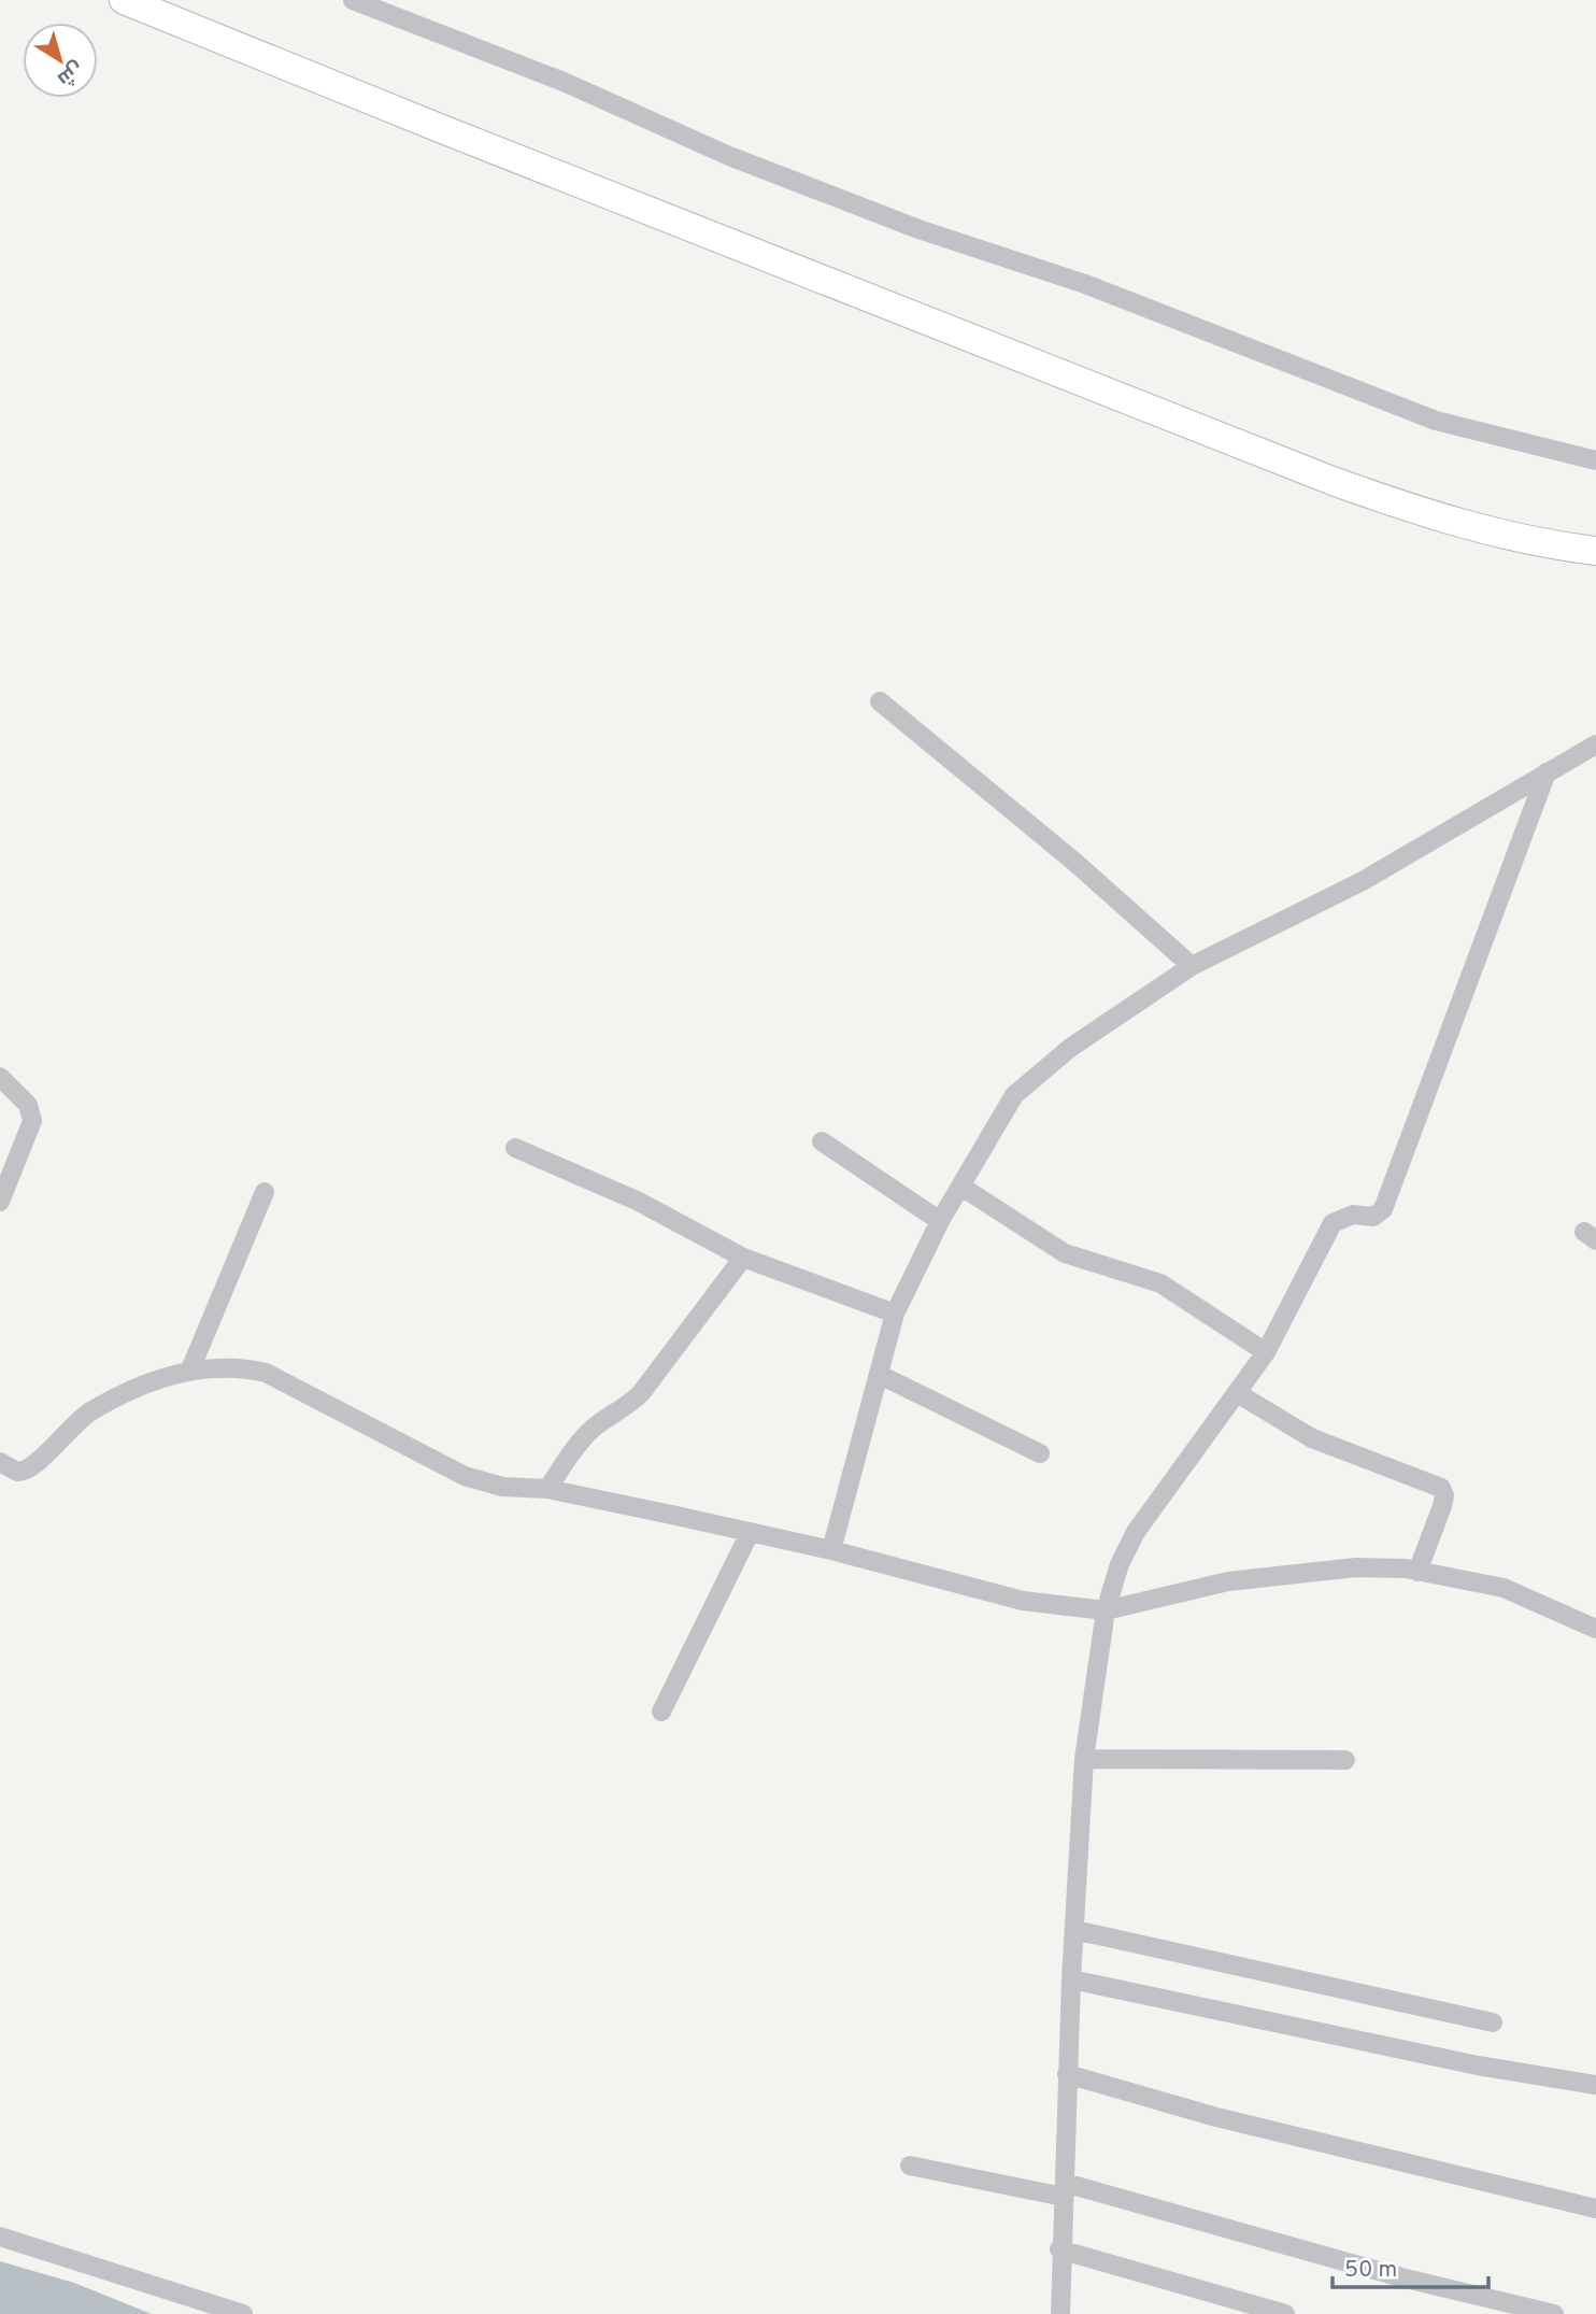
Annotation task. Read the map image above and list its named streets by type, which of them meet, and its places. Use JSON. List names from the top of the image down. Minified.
{"scale_bar":"50 m","north":"bottom right"}
